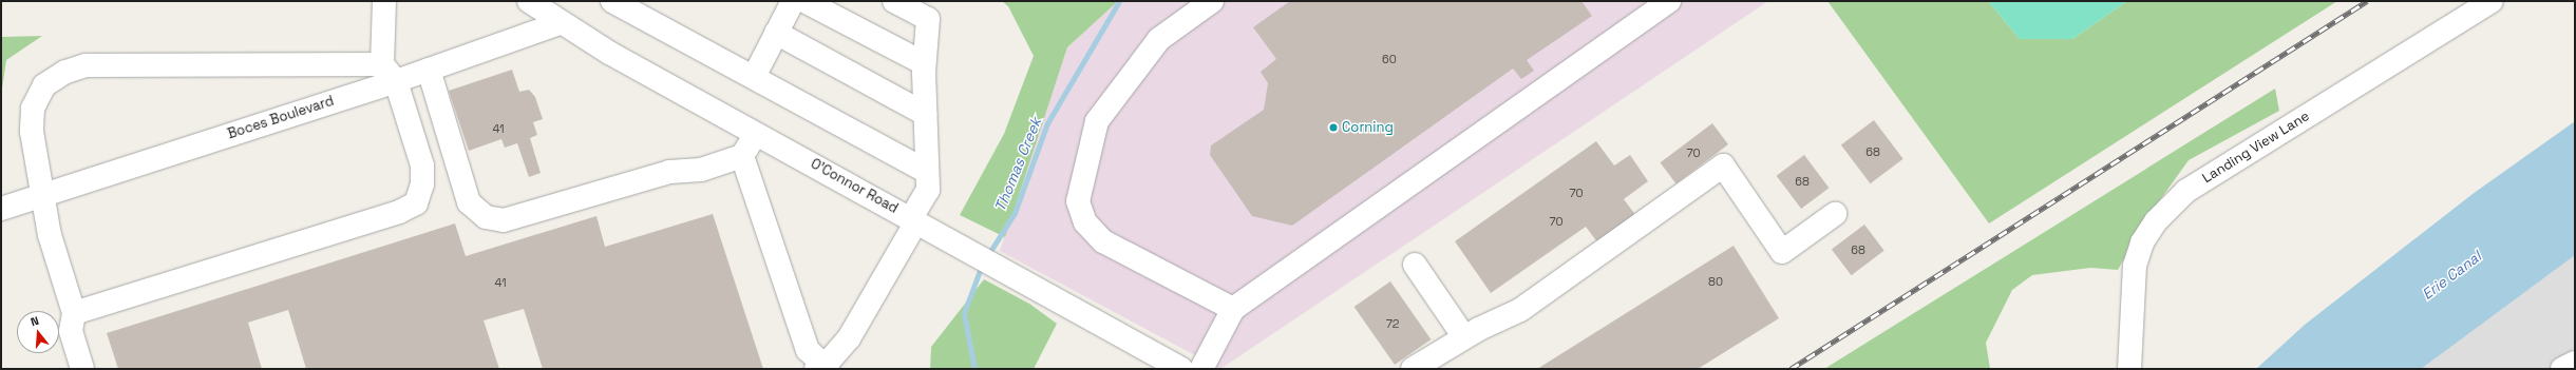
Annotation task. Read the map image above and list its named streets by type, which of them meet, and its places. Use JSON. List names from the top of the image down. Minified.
{"streets":{"street":["Boces Boulevard","Landing View Lane","O'Connor Road"]},"crossings":[["Boces Boulevard","O'Connor Road"]],"water":["Thomas Creek","Erie Canal"],"places":["Corning"],"house_numbers":["60","41","68","70","68","70","70","68","80","41","72"],"north":"top"}
